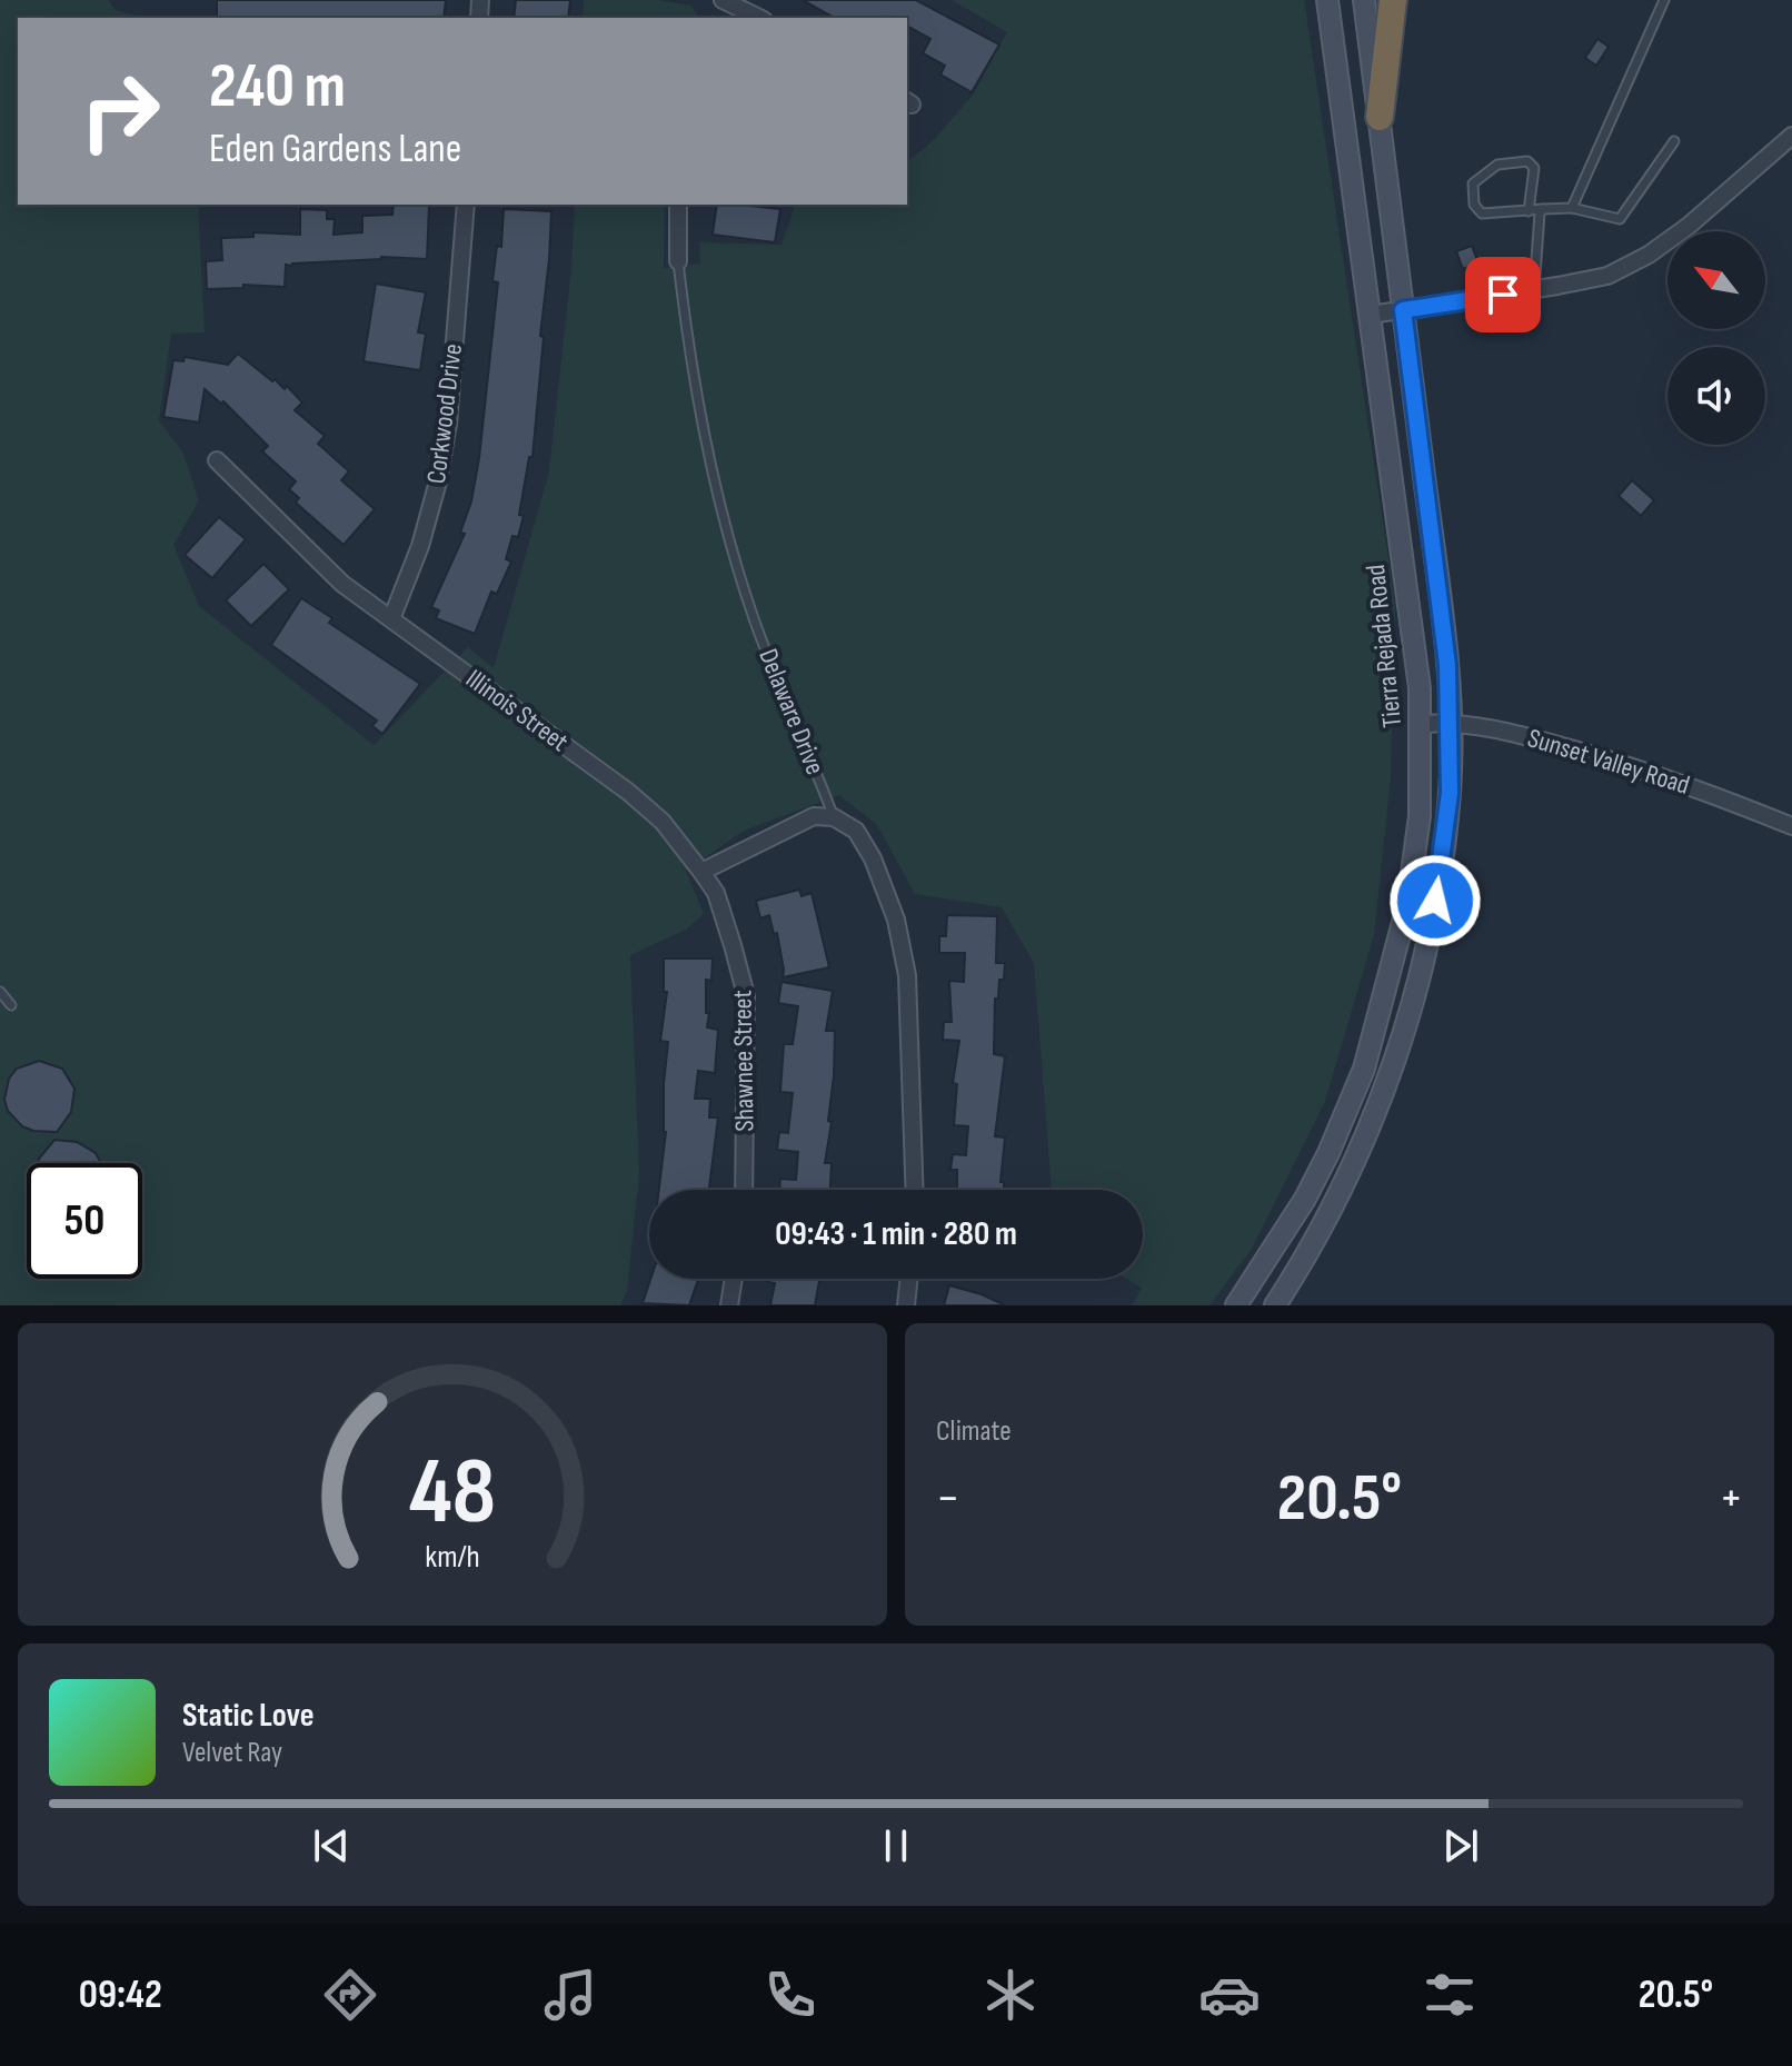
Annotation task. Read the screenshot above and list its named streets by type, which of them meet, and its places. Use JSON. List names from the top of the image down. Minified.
{"streets":{"main road":["Tierra Rejada Road"],"street":["Corkwood Drive","Illinois Street","Delaware Drive","Sunset Valley Road","Shawnee Street"]},"crossings":[["Corkwood Drive","Illinois Street"],["Tierra Rejada Road","Sunset Valley Road"],["Illinois Street","Shawnee Street"]],"north":"top left","page":{"turn":["240 m","Eden Gardens Lane"],"limit":"50","trip":"09:43 · 1 min · 280 m","tile":"Climate","heat":["−","20.5°","+"],"song":["Static Love","Velvet Ray"],"tabs":["09:42","20.5°"],"gauge":["48","km/h"]}}
